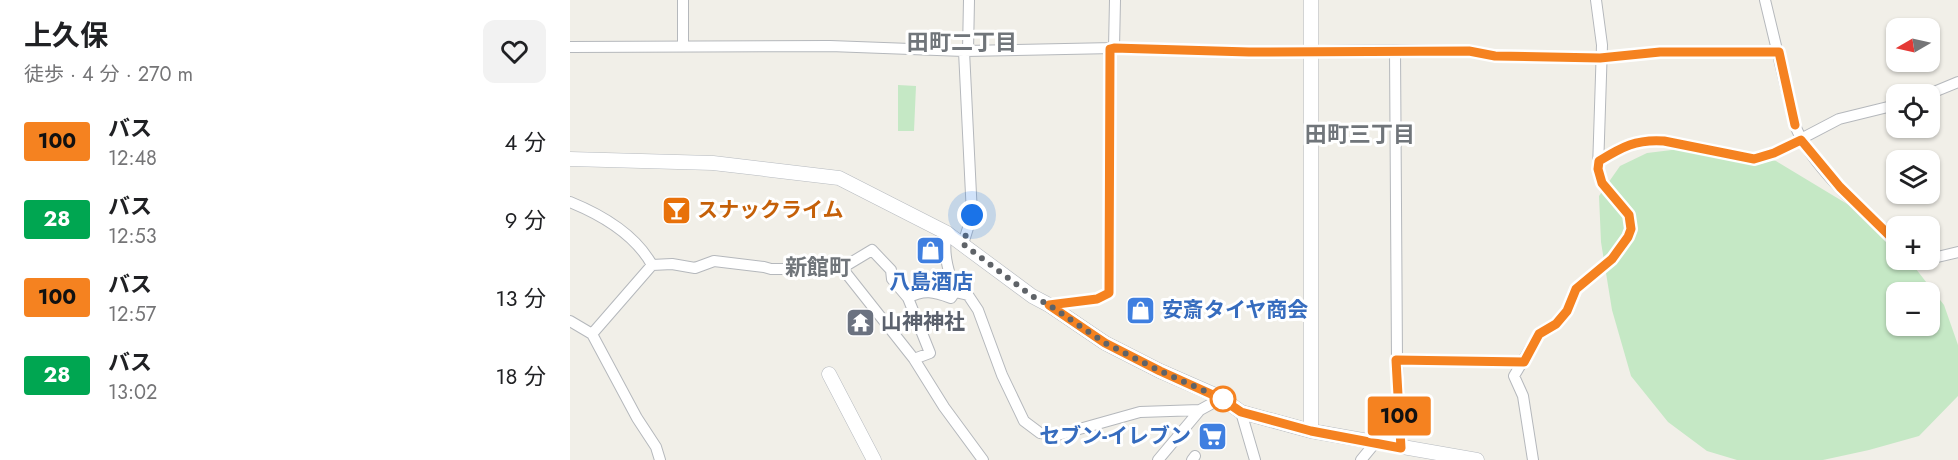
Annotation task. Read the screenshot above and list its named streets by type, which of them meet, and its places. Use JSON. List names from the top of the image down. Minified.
{"districts":["田町二丁目","田町三丁目","新館町"],"places":{"bar":["スナックライム"],"shop":["八島酒店","安斎タイヤ商会"],"temple":["山神神社"],"supermarket":["セブン-イレブン"]},"lines":["bus line 100"],"north":"left","page":{"heading":["上久保","徒歩 · 4 分 · 270 m"],"on_map":"100","map_buttons":["+","−"],"list":[{"mark":"100","name":"バス","note":"12:48","value":"4 分"},{"mark":"28","name":"バス","note":"12:53","value":"9 分"},{"mark":"100","name":"バス","note":"12:57","value":"13 分"},{"mark":"28","name":"バス","note":"13:02","value":"18 分"}]}}
